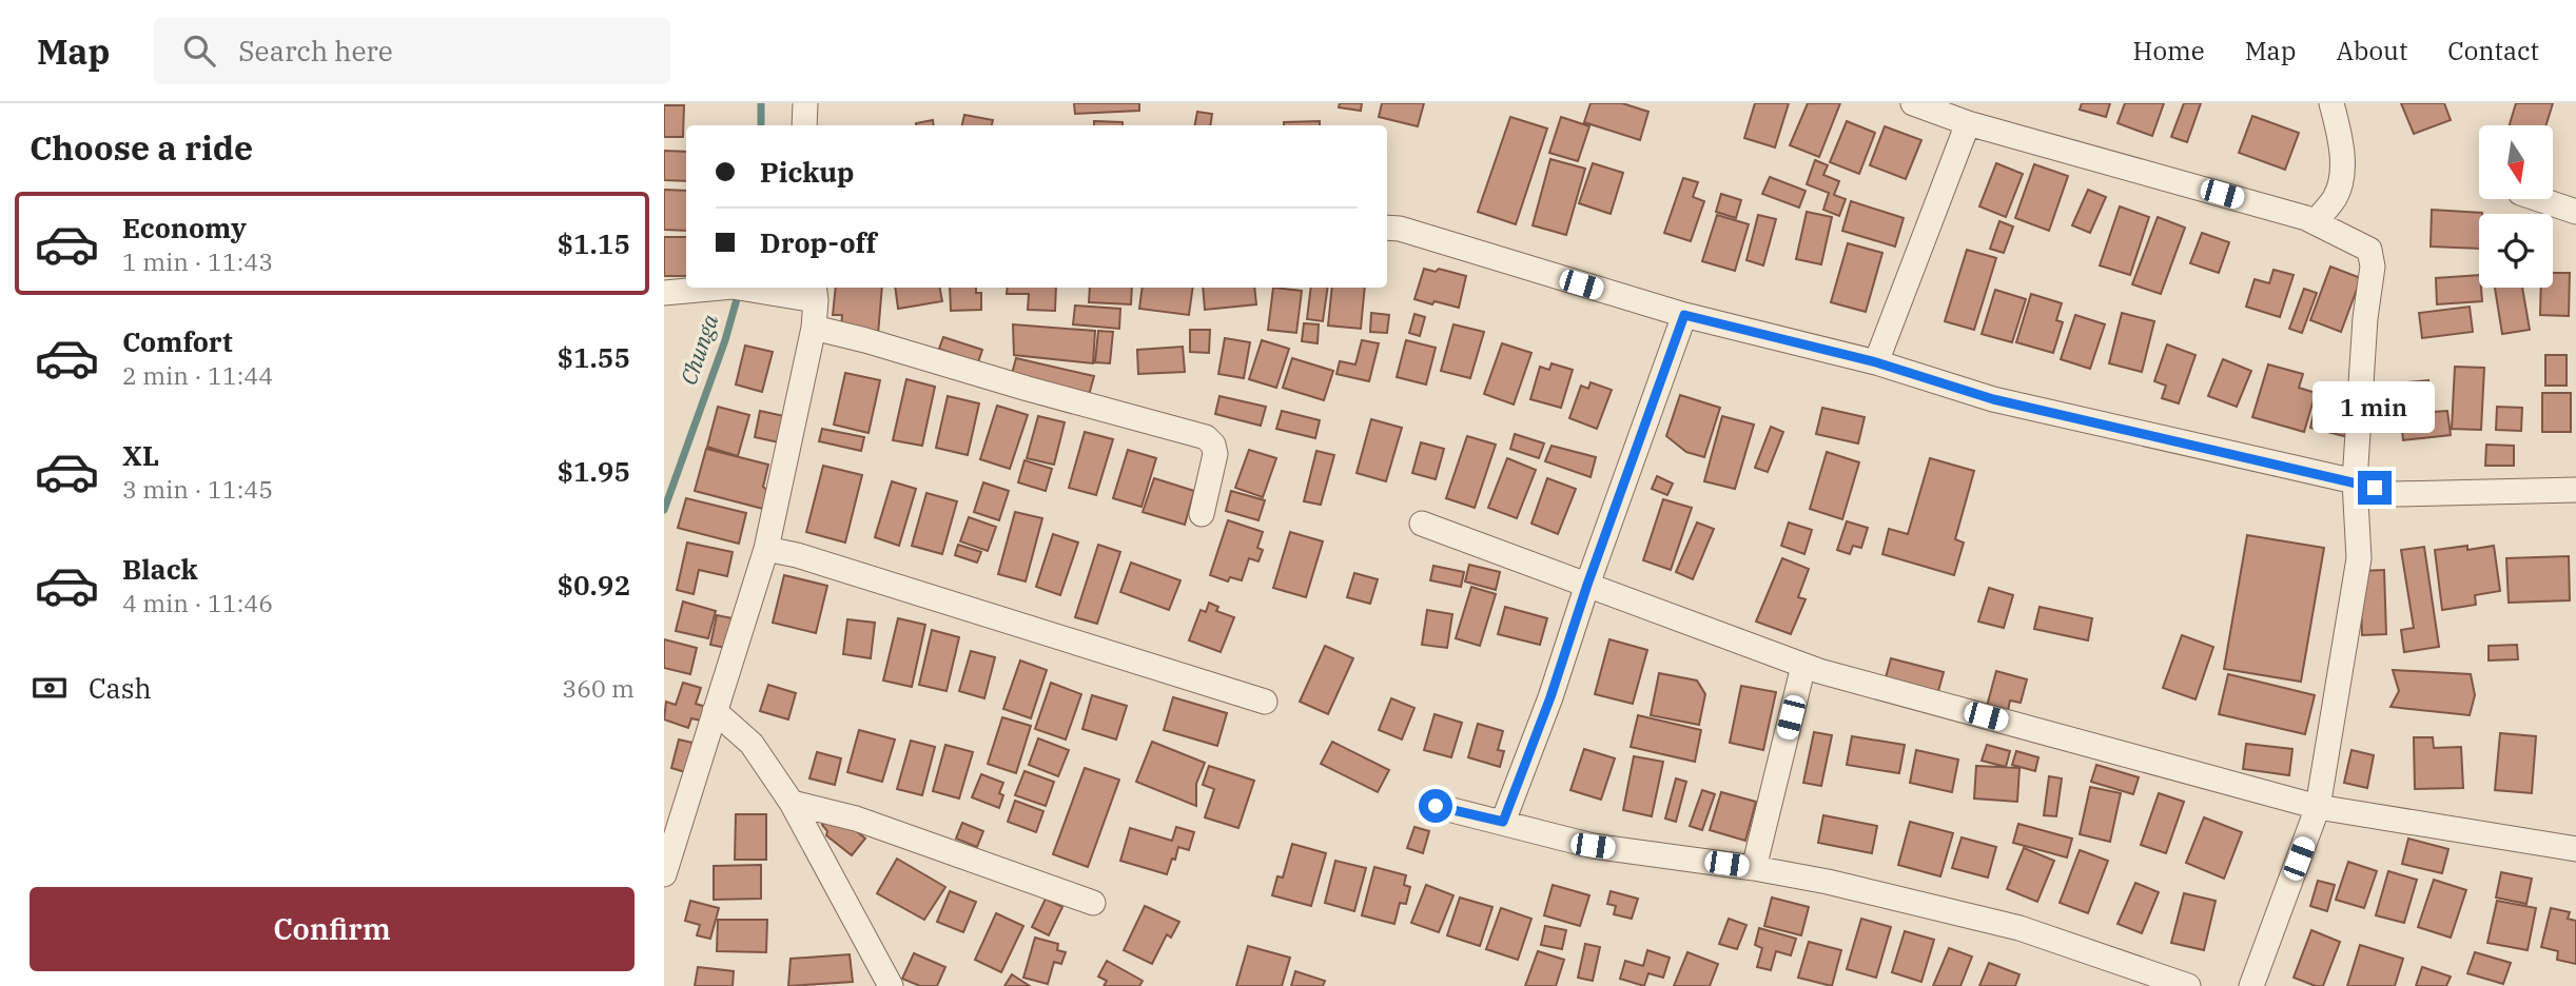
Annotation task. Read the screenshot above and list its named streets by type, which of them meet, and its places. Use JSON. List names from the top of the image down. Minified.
{"water":["Chunga"],"north":"bottom","page":{"header":"Map","search":"Search here","nav":["Home","Map","About","Contact"],"heading":"Choose a ride","banner":["Pickup","Drop-off"],"list":[{"name":"Economy","note":"1 min · 11:43","value":"$1.15"},{"name":"Comfort","note":"2 min · 11:44","value":"$1.55"},{"name":"XL","note":"3 min · 11:45","value":"$1.95"},{"name":"Black","note":"4 min · 11:46","value":"$0.92"}],"bubble":"1 min","pay":["Cash","360 m"],"buttons":"Confirm"}}
